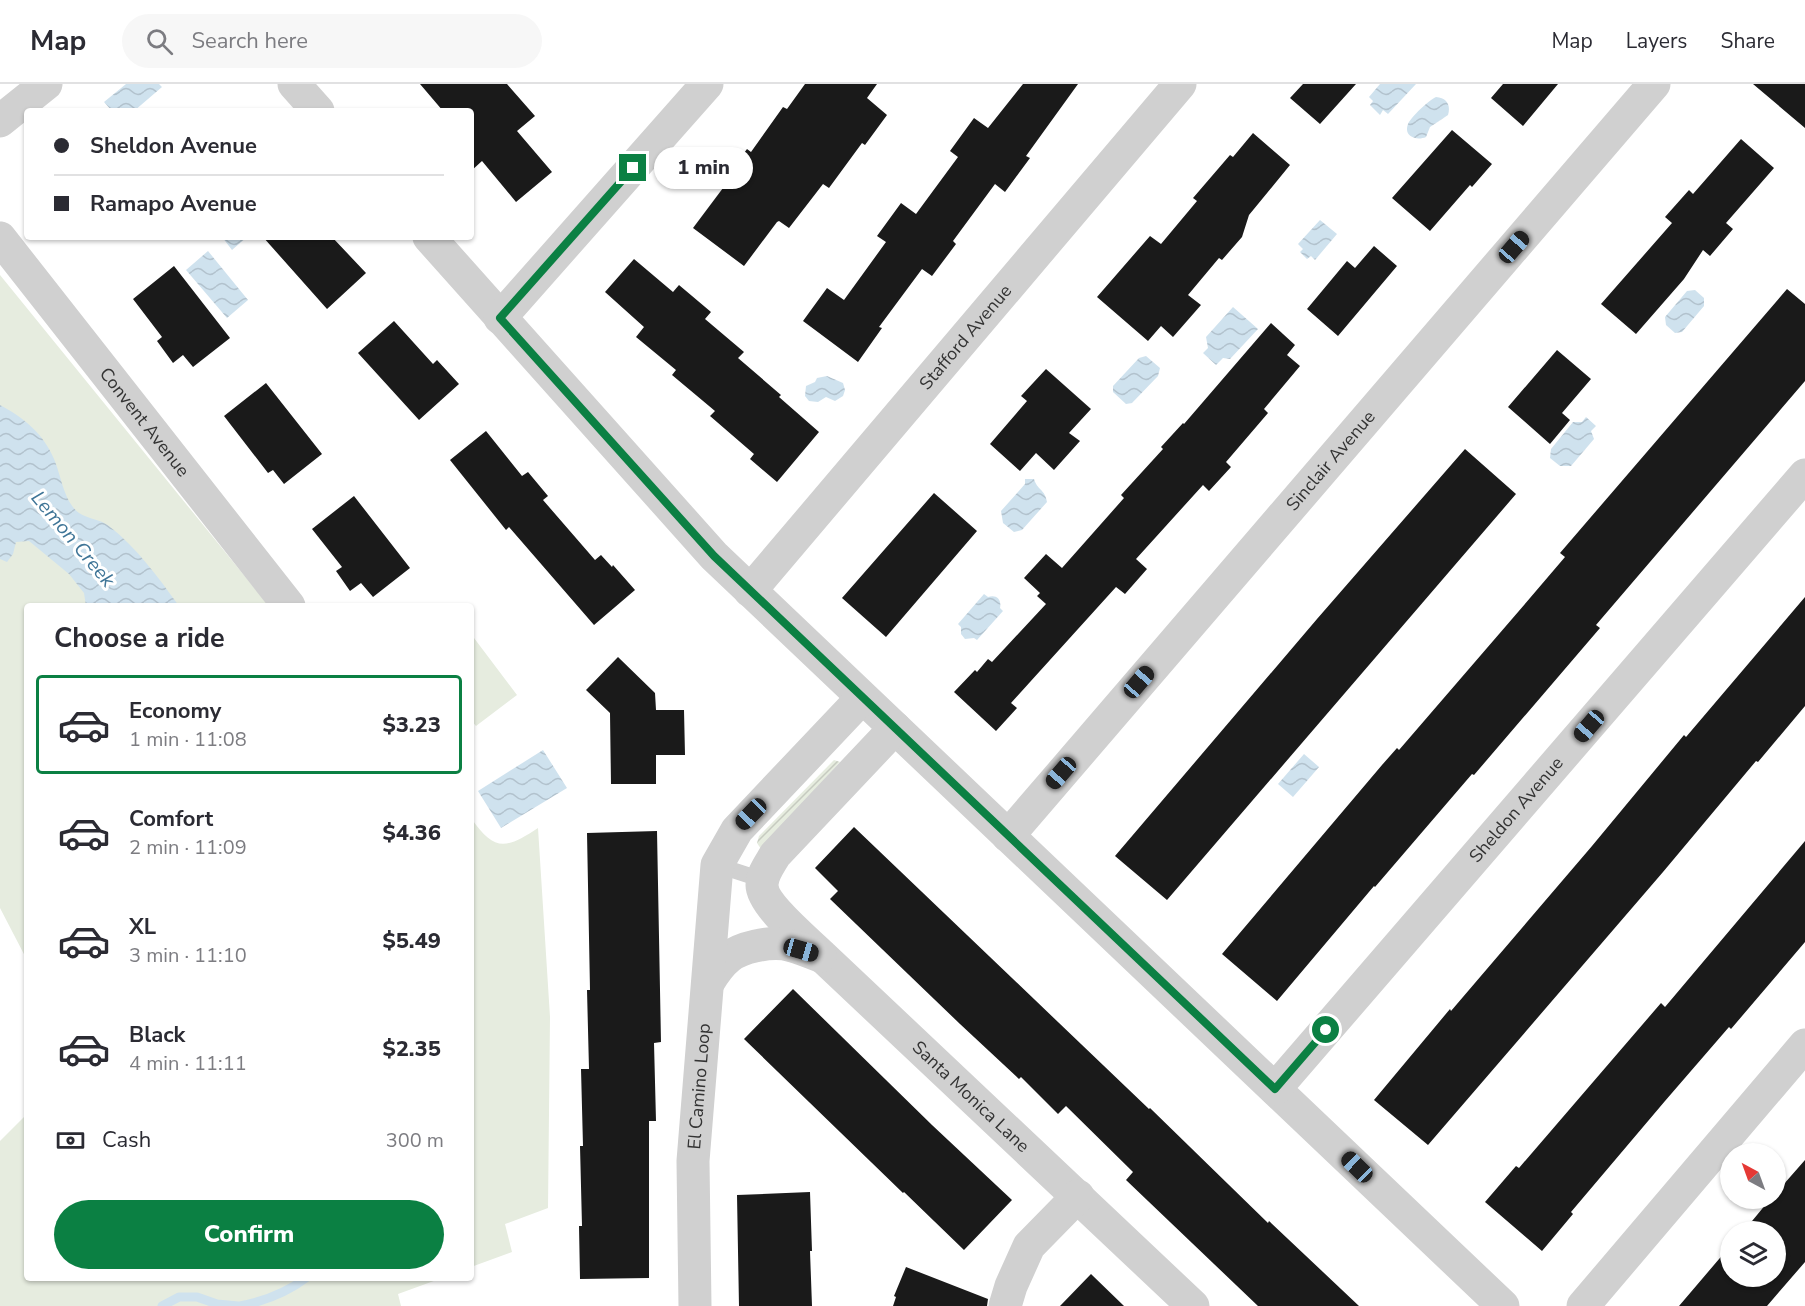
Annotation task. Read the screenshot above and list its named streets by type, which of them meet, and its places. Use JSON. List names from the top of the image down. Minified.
{"streets":{"street":["Stafford Avenue","Convent Avenue","Sinclair Avenue","Sheldon Avenue","El Camino Loop","Santa Monica Lane"]},"water":["Lemon Creek"],"north":"top left","page":{"header":"Map","search":"Search here","nav":["Map","Layers","Share"],"banner":["Sheldon Avenue","Ramapo Avenue"],"bubble":"1 min","heading":"Choose a ride","list":[{"name":"Economy","note":"1 min · 11:08","value":"$3.23"},{"name":"Comfort","note":"2 min · 11:09","value":"$4.36"},{"name":"XL","note":"3 min · 11:10","value":"$5.49"},{"name":"Black","note":"4 min · 11:11","value":"$2.35"}],"pay":["Cash","300 m"],"buttons":"Confirm"}}
